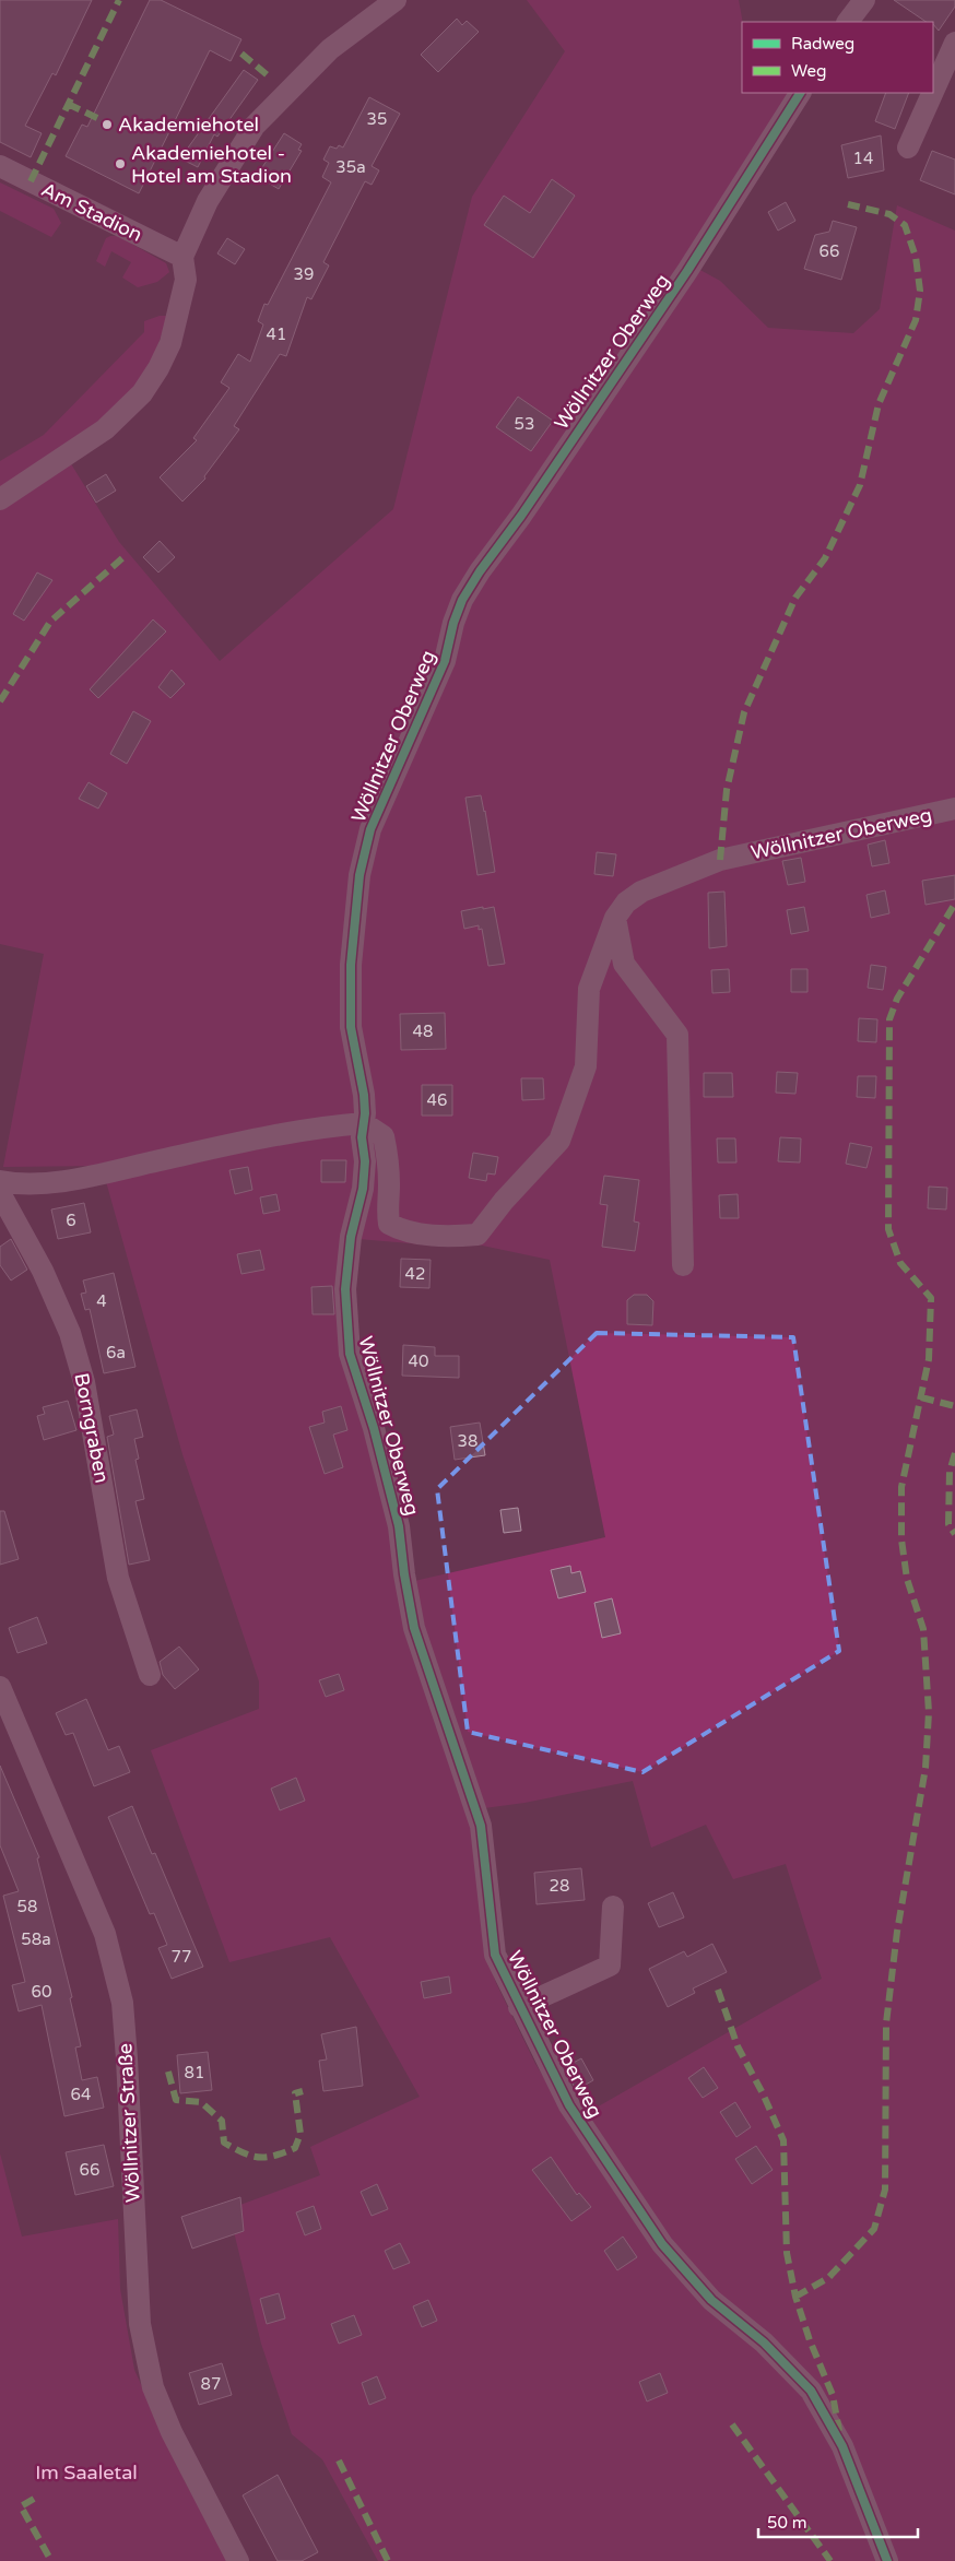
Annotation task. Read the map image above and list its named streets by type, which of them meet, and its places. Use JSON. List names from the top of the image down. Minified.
{"streets":{"street":["Am Stadion","Wöllnitzer Oberweg","Borngraben","Wöllnitzer Straße"]},"parks":["Im Saaletal"],"places":["Akademiehotel","Akademiehotel - Hotel am Stadion"],"house_numbers":["35","14","35a","66","39","41","53","48","46","6","42","4","6a","40","38","28","58","58a","77","60","81","64","66","87"],"legend":["Radweg","Weg"],"scale_bar":"50 m"}
